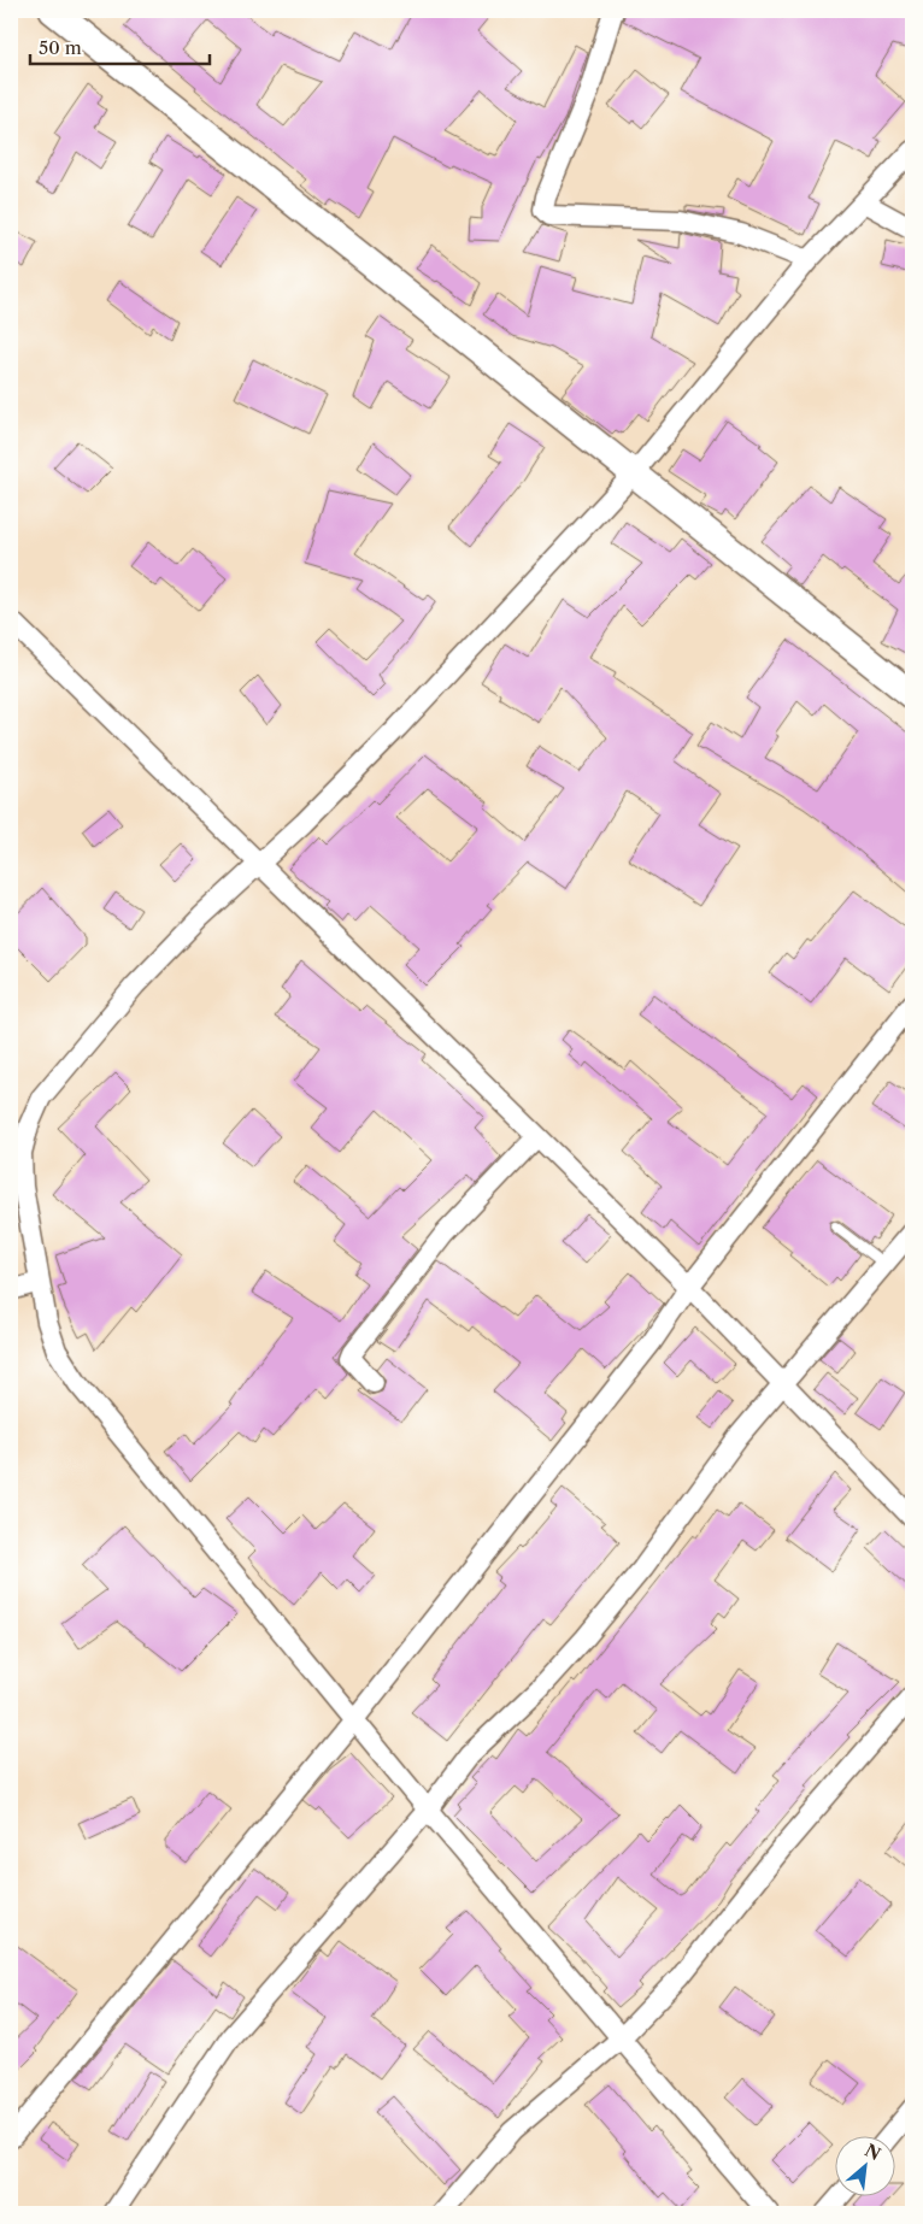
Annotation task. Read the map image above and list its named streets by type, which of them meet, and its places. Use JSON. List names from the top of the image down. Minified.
{"scale_bar":"50 m","north":"top right"}
